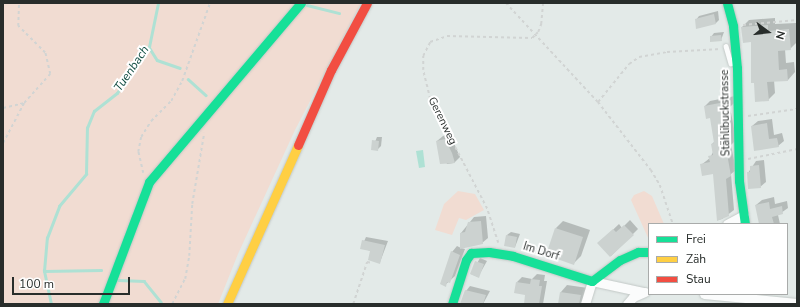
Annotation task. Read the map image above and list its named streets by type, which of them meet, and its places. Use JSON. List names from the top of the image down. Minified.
{"streets":{"street":["Stählibuckstrasse","Im Dorf"],"path":["Gerenweg"]},"crossings":[["Gerenweg","Im Dorf"]],"water":["Tuenbach"],"legend":["Frei","Zäh","Stau"],"scale_bar":"100 m","north":"right"}
